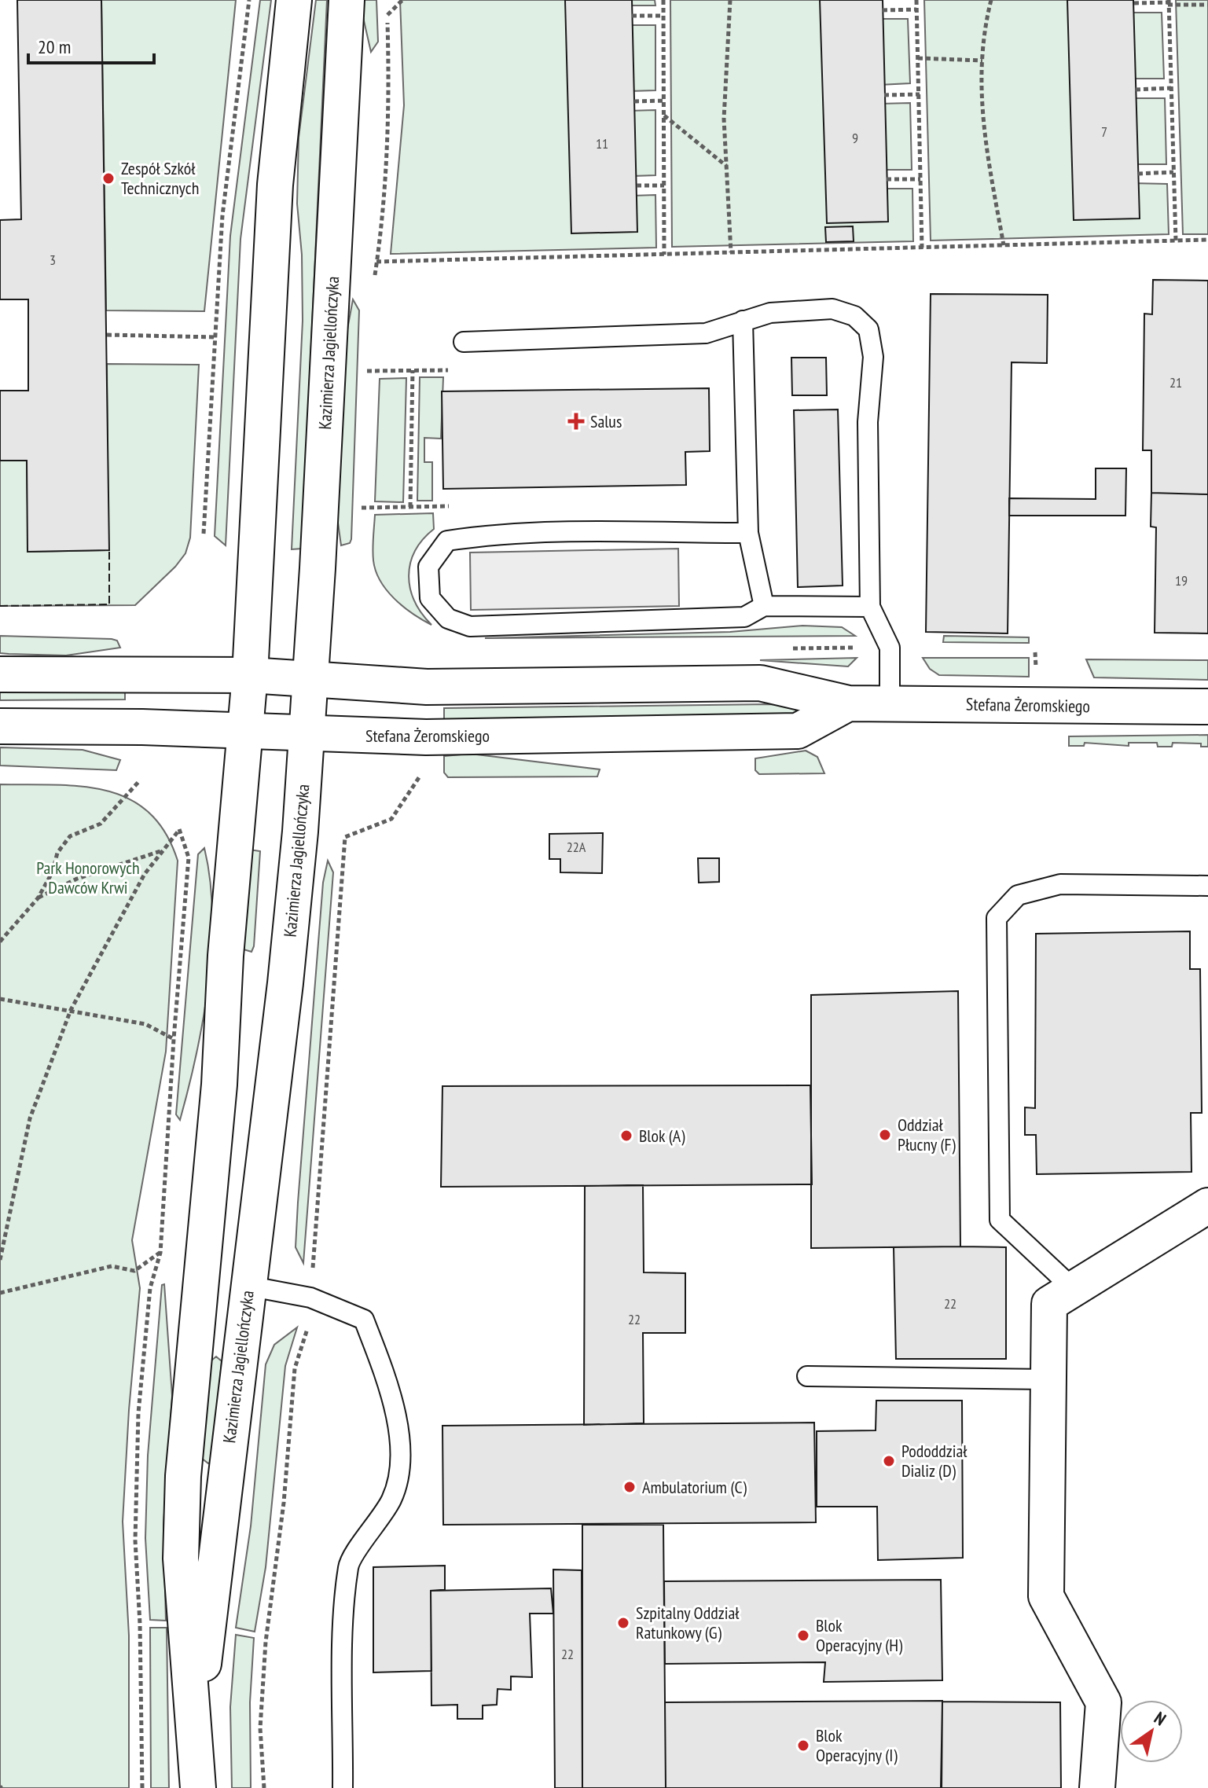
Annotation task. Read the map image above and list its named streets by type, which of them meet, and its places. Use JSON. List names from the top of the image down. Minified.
{"streets":{"main road":["Kazimierza Jagiellończyka","Stefana Żeromskiego"]},"crossings":[["Kazimierza Jagiellończyka","Stefana Żeromskiego"]],"parks":["Park Honorowych Dawców Krwi"],"places":{"other":["Zespół Szkół Technicznych","Oddział Płucny (F)","Blok (A)","Pododdział Dializ (D)","Ambulatorium (C)","Szpitalny Oddział Ratunkowy (G)","Blok Operacyjny (H)","Blok Operacyjny (I)"],"health":["Salus"]},"house_numbers":["7","9","11","3","21","19","22A","22","22","22"],"scale_bar":"20 m","north":"top right"}
